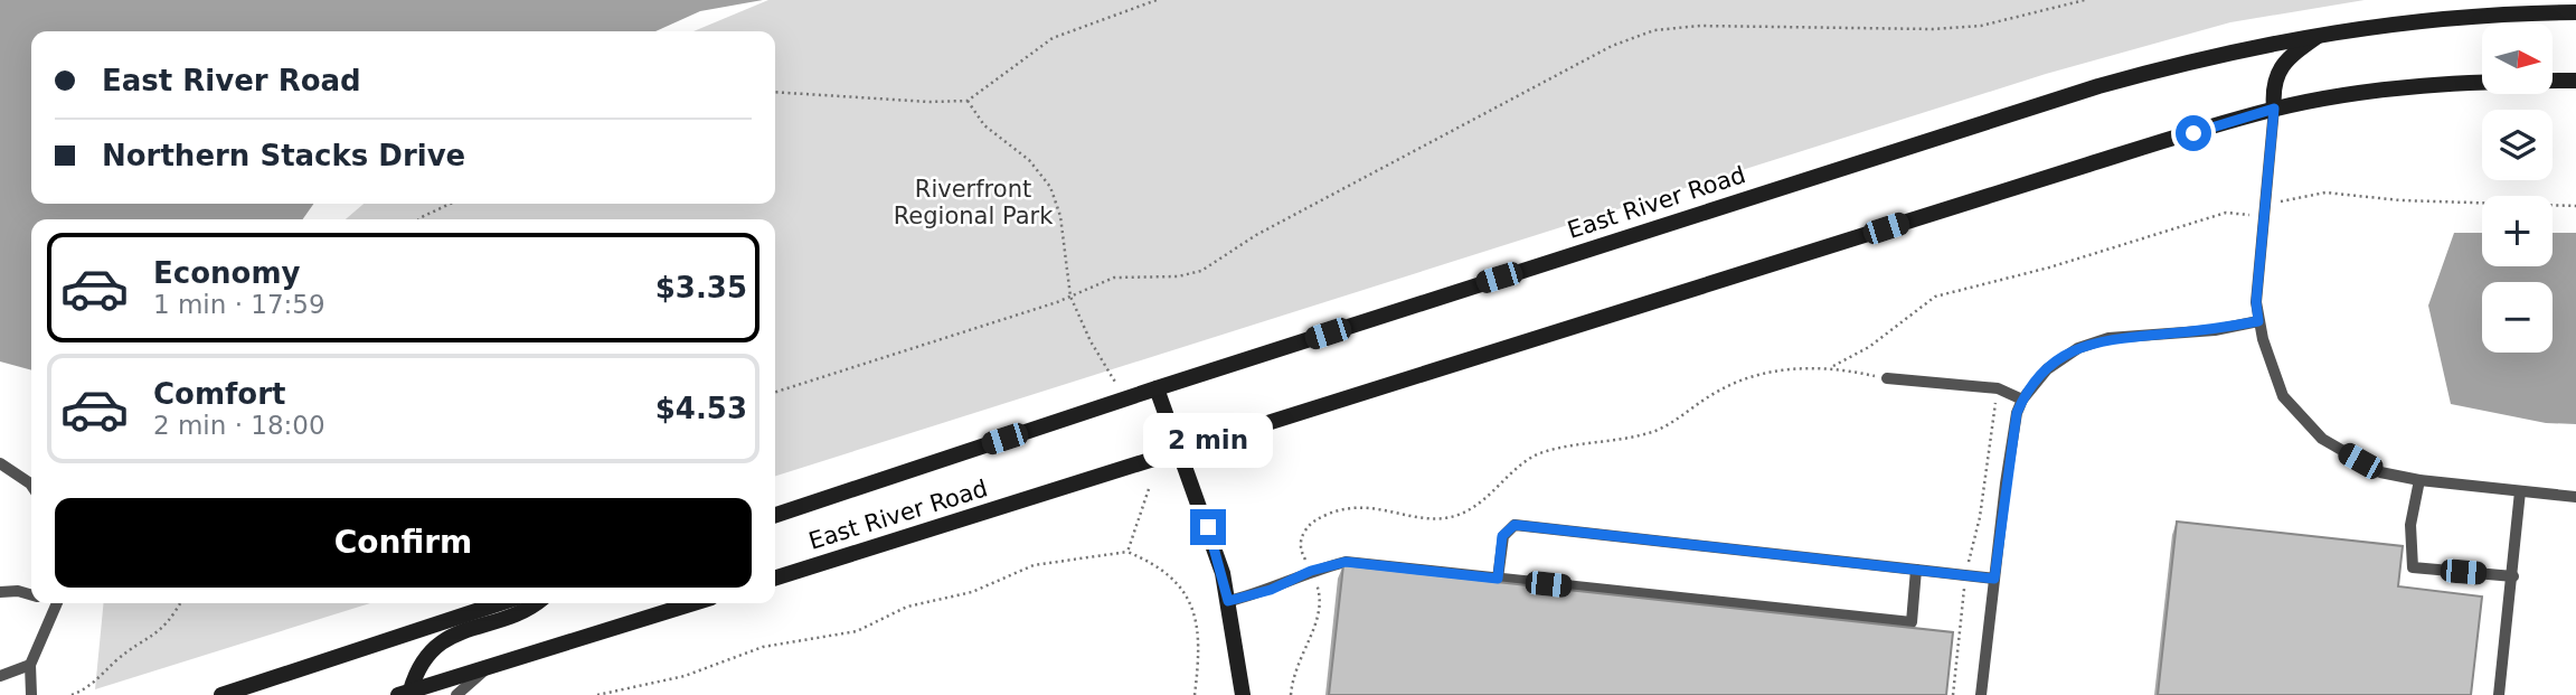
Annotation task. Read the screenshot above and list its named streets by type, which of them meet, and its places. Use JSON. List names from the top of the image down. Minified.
{"streets":{"street":["East River Road"]},"parks":["Riverfront Regional Park"],"north":"right","page":{"map_buttons":["+","−"],"banner":["East River Road","Northern Stacks Drive"],"list":[{"name":"Economy","note":"1 min · 17:59","value":"$3.35"},{"name":"Comfort","note":"2 min · 18:00","value":"$4.53"}],"bubble":"2 min","buttons":"Confirm"}}
